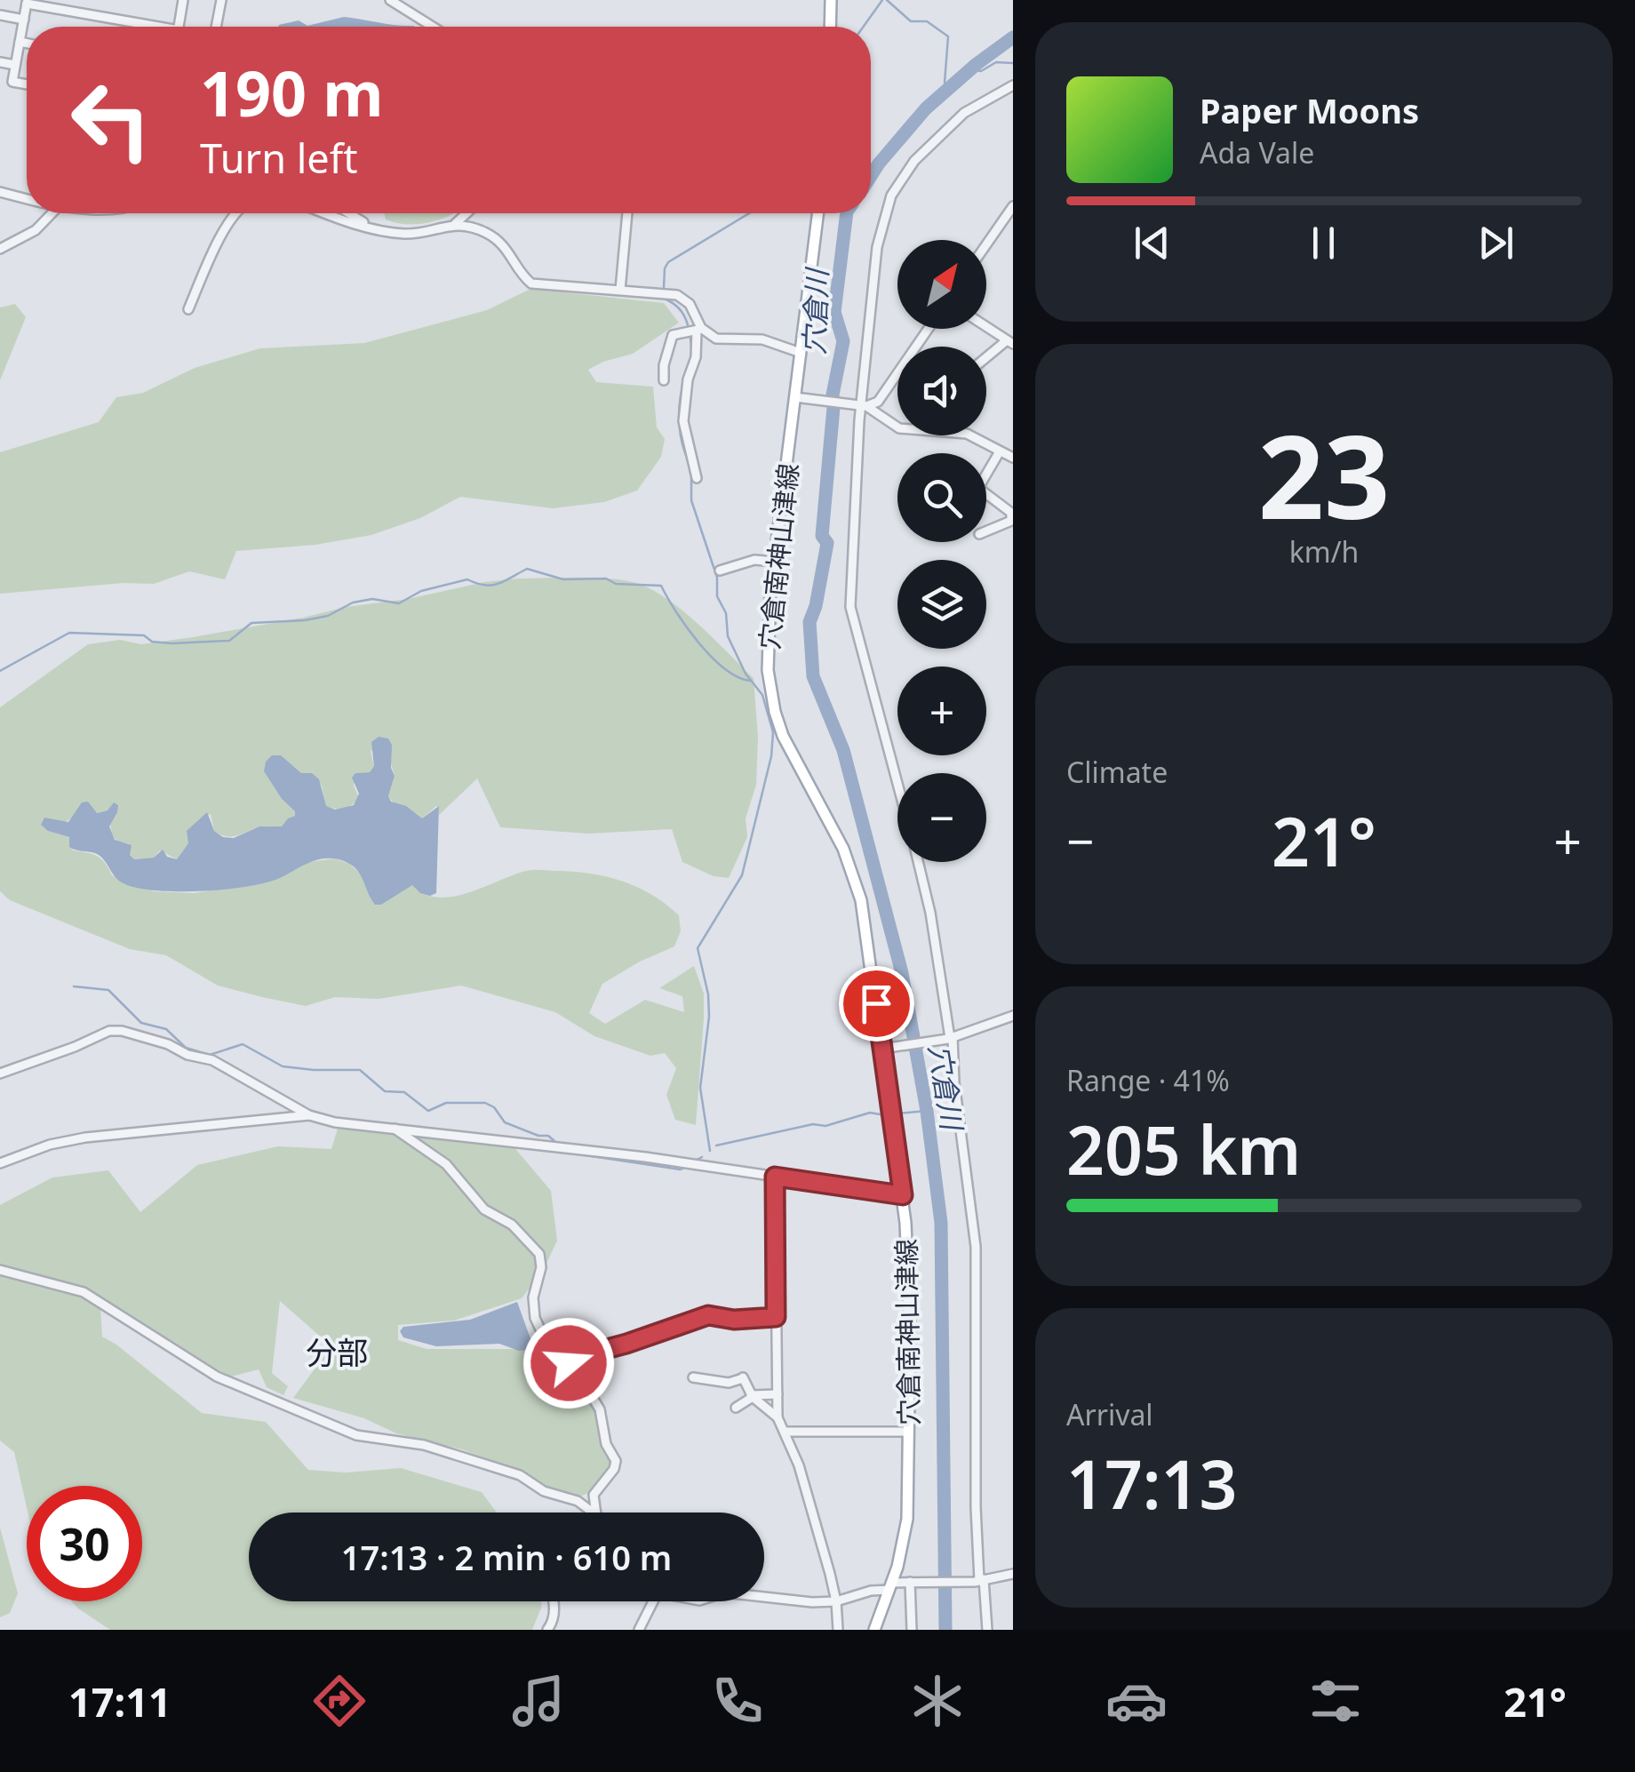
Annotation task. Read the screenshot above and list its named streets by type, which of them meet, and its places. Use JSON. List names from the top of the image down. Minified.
{"streets":{"main road":["穴倉南神山津線"]},"districts":["分部"],"water":["穴倉川"],"north":"top right","page":{"turn":["190 m","Turn left"],"song":["Paper Moons","Ada Vale"],"map_buttons":["+","−"],"tile":[["23","km/h"],"Climate",["Range · 41%","205 km"],["Arrival","17:13"]],"heat":["−","21°","+"],"limit":"30","trip":"17:13 · 2 min · 610 m","tabs":["17:11","21°"]}}
